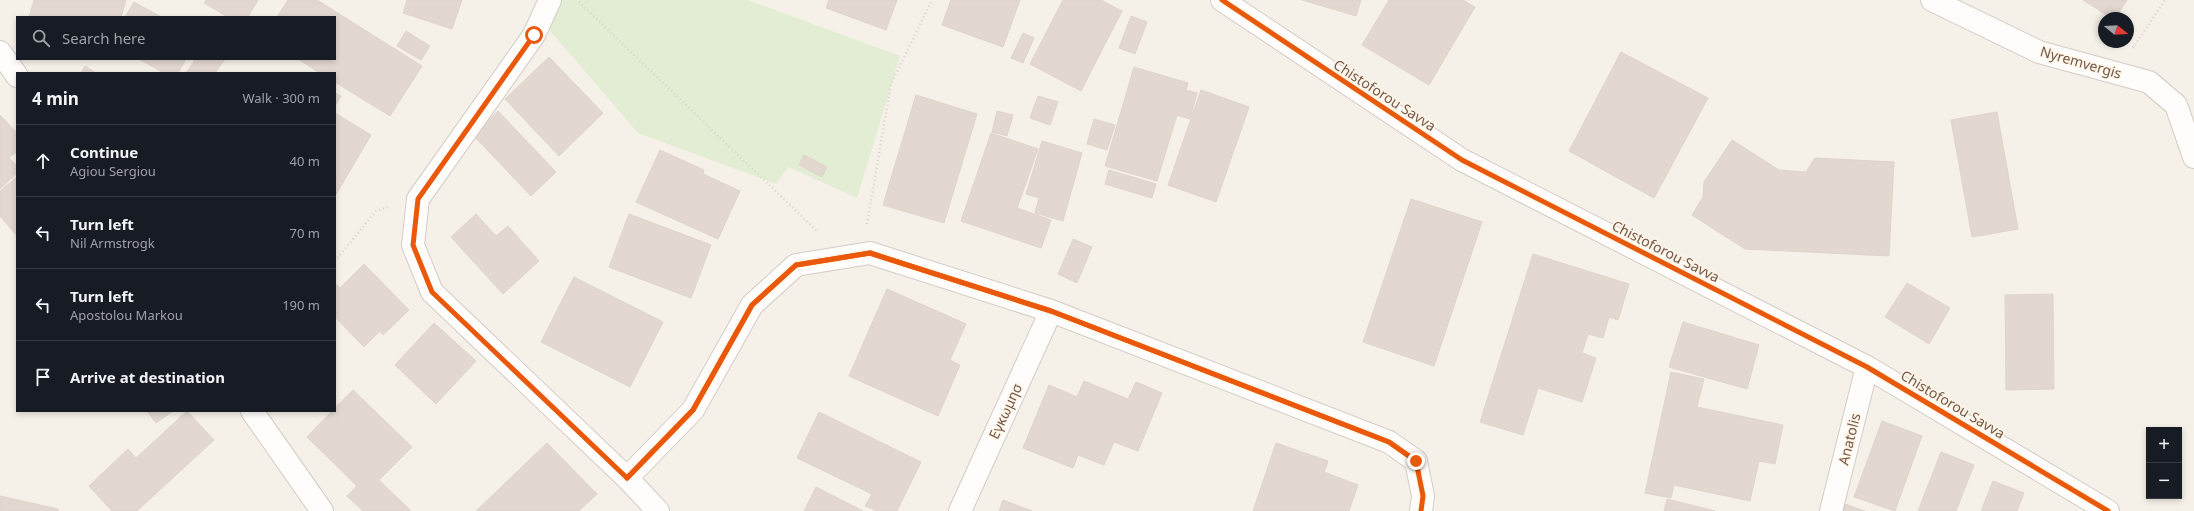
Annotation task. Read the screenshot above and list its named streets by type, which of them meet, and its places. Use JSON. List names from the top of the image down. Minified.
{"streets":{"street":["Nyremvergis","Chistoforou Savva","Εγκωμησ","Anatolis"]},"crossings":[["Chistoforou Savva","Anatolis"]],"north":"right","page":{"search":"Search here","heading":["4 min","Walk · 300 m"],"list":[["Continue","Agiou Sergiou","40 m"],["Turn left","Nil Armstrogk","70 m"],["Turn left","Apostolou Markou","190 m"],"Arrive at destination"],"map_buttons":["+","−"]}}
